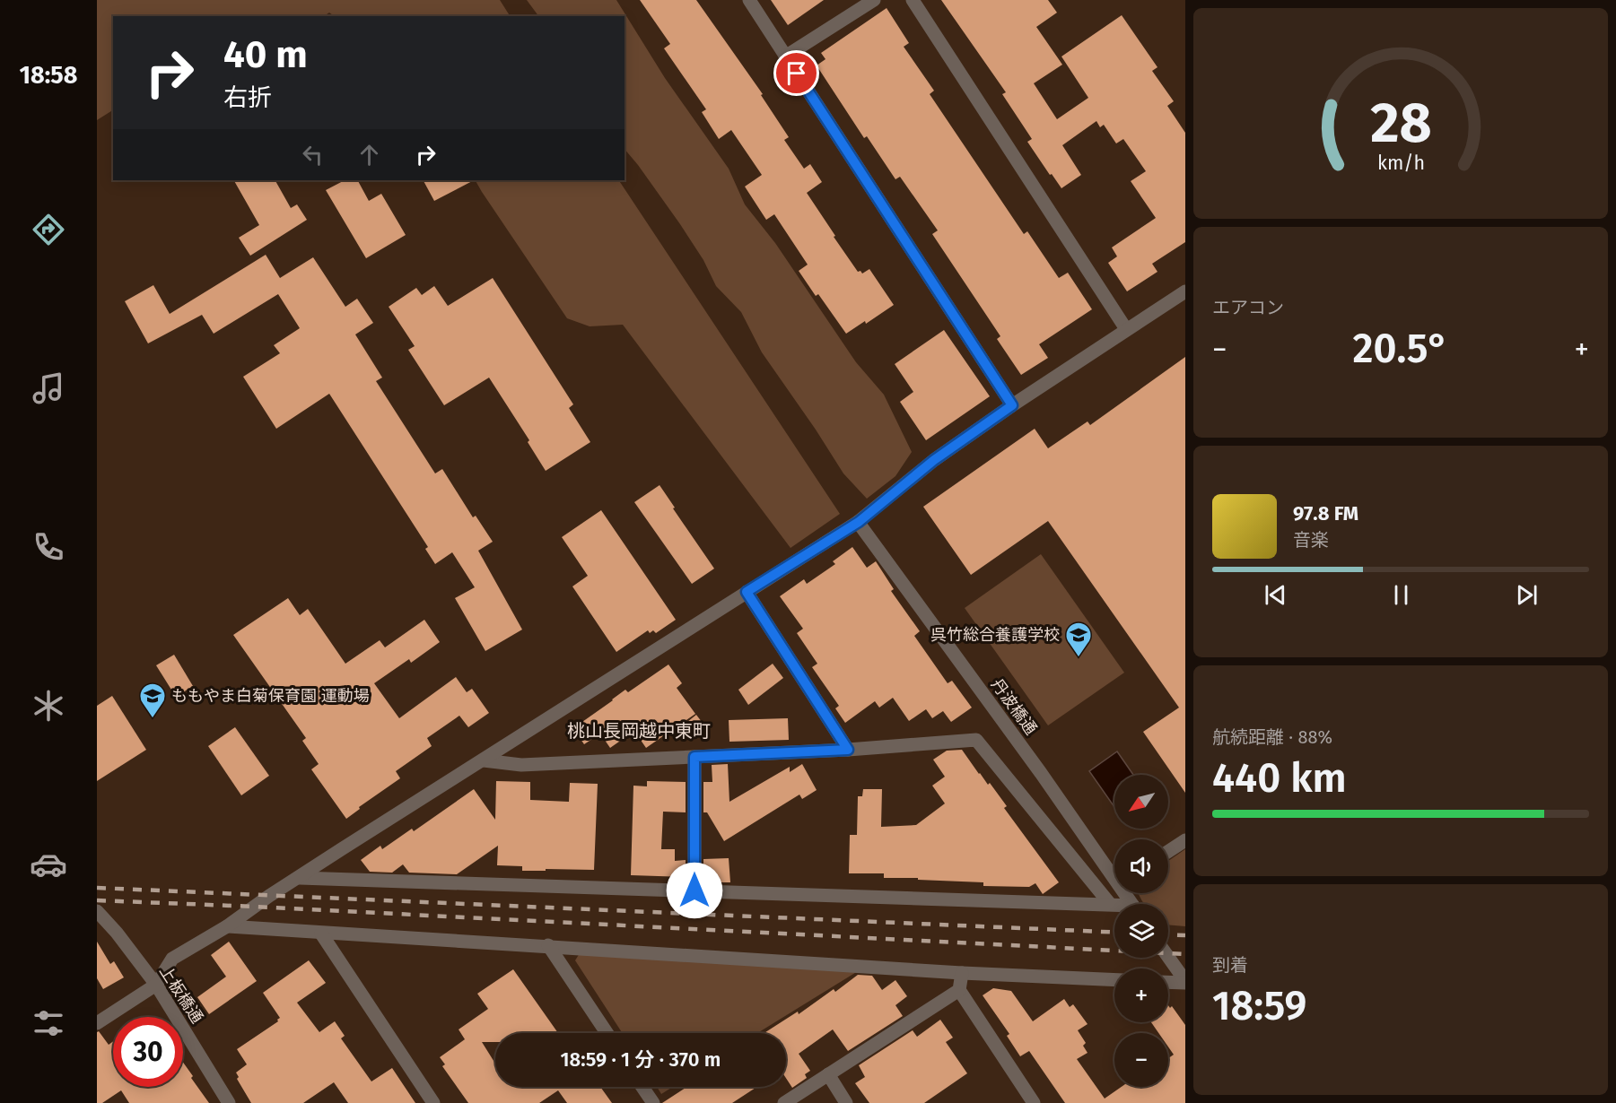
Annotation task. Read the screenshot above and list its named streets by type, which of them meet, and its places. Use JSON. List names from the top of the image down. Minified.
{"streets":{"street":["丹波橋通","上板橋通"]},"districts":["桃山長岡越中東町"],"places":{"school or university":["呉竹総合養護学校","ももやま白菊保育園 運動場"]},"north":"bottom left","page":{"tabs":"18:58","turn":["40 m","右折"],"tile":["エアコン",["航続距離 · 88%","440 km"],["到着","18:59"]],"heat":["−","20.5°","+"],"song":["97.8 FM","音楽"],"map_buttons":["+","−"],"limit":"30","trip":"18:59 · 1 分 · 370 m","gauge":["28","km/h"]}}
